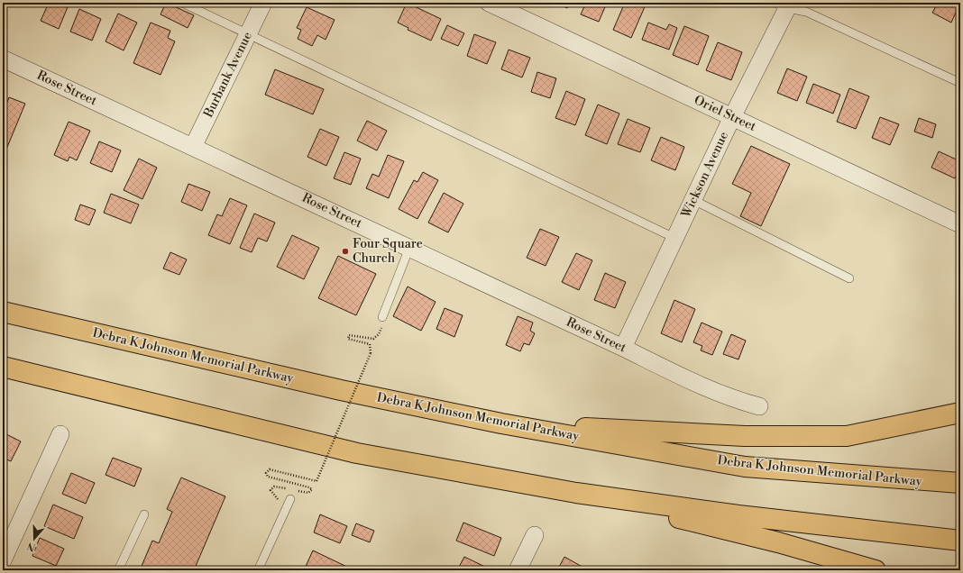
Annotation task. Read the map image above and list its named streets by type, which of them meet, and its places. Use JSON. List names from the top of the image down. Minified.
{"streets":{"highway":["Debra K Johnson Memorial Parkway"],"street":["Burbank Avenue","Rose Street","Oriel Street","Wickson Avenue"]},"crossings":[["Burbank Avenue","Rose Street"],["Rose Street","Wickson Avenue"],["Oriel Street","Wickson Avenue"]],"places":["Four Square Church"],"north":"bottom"}
